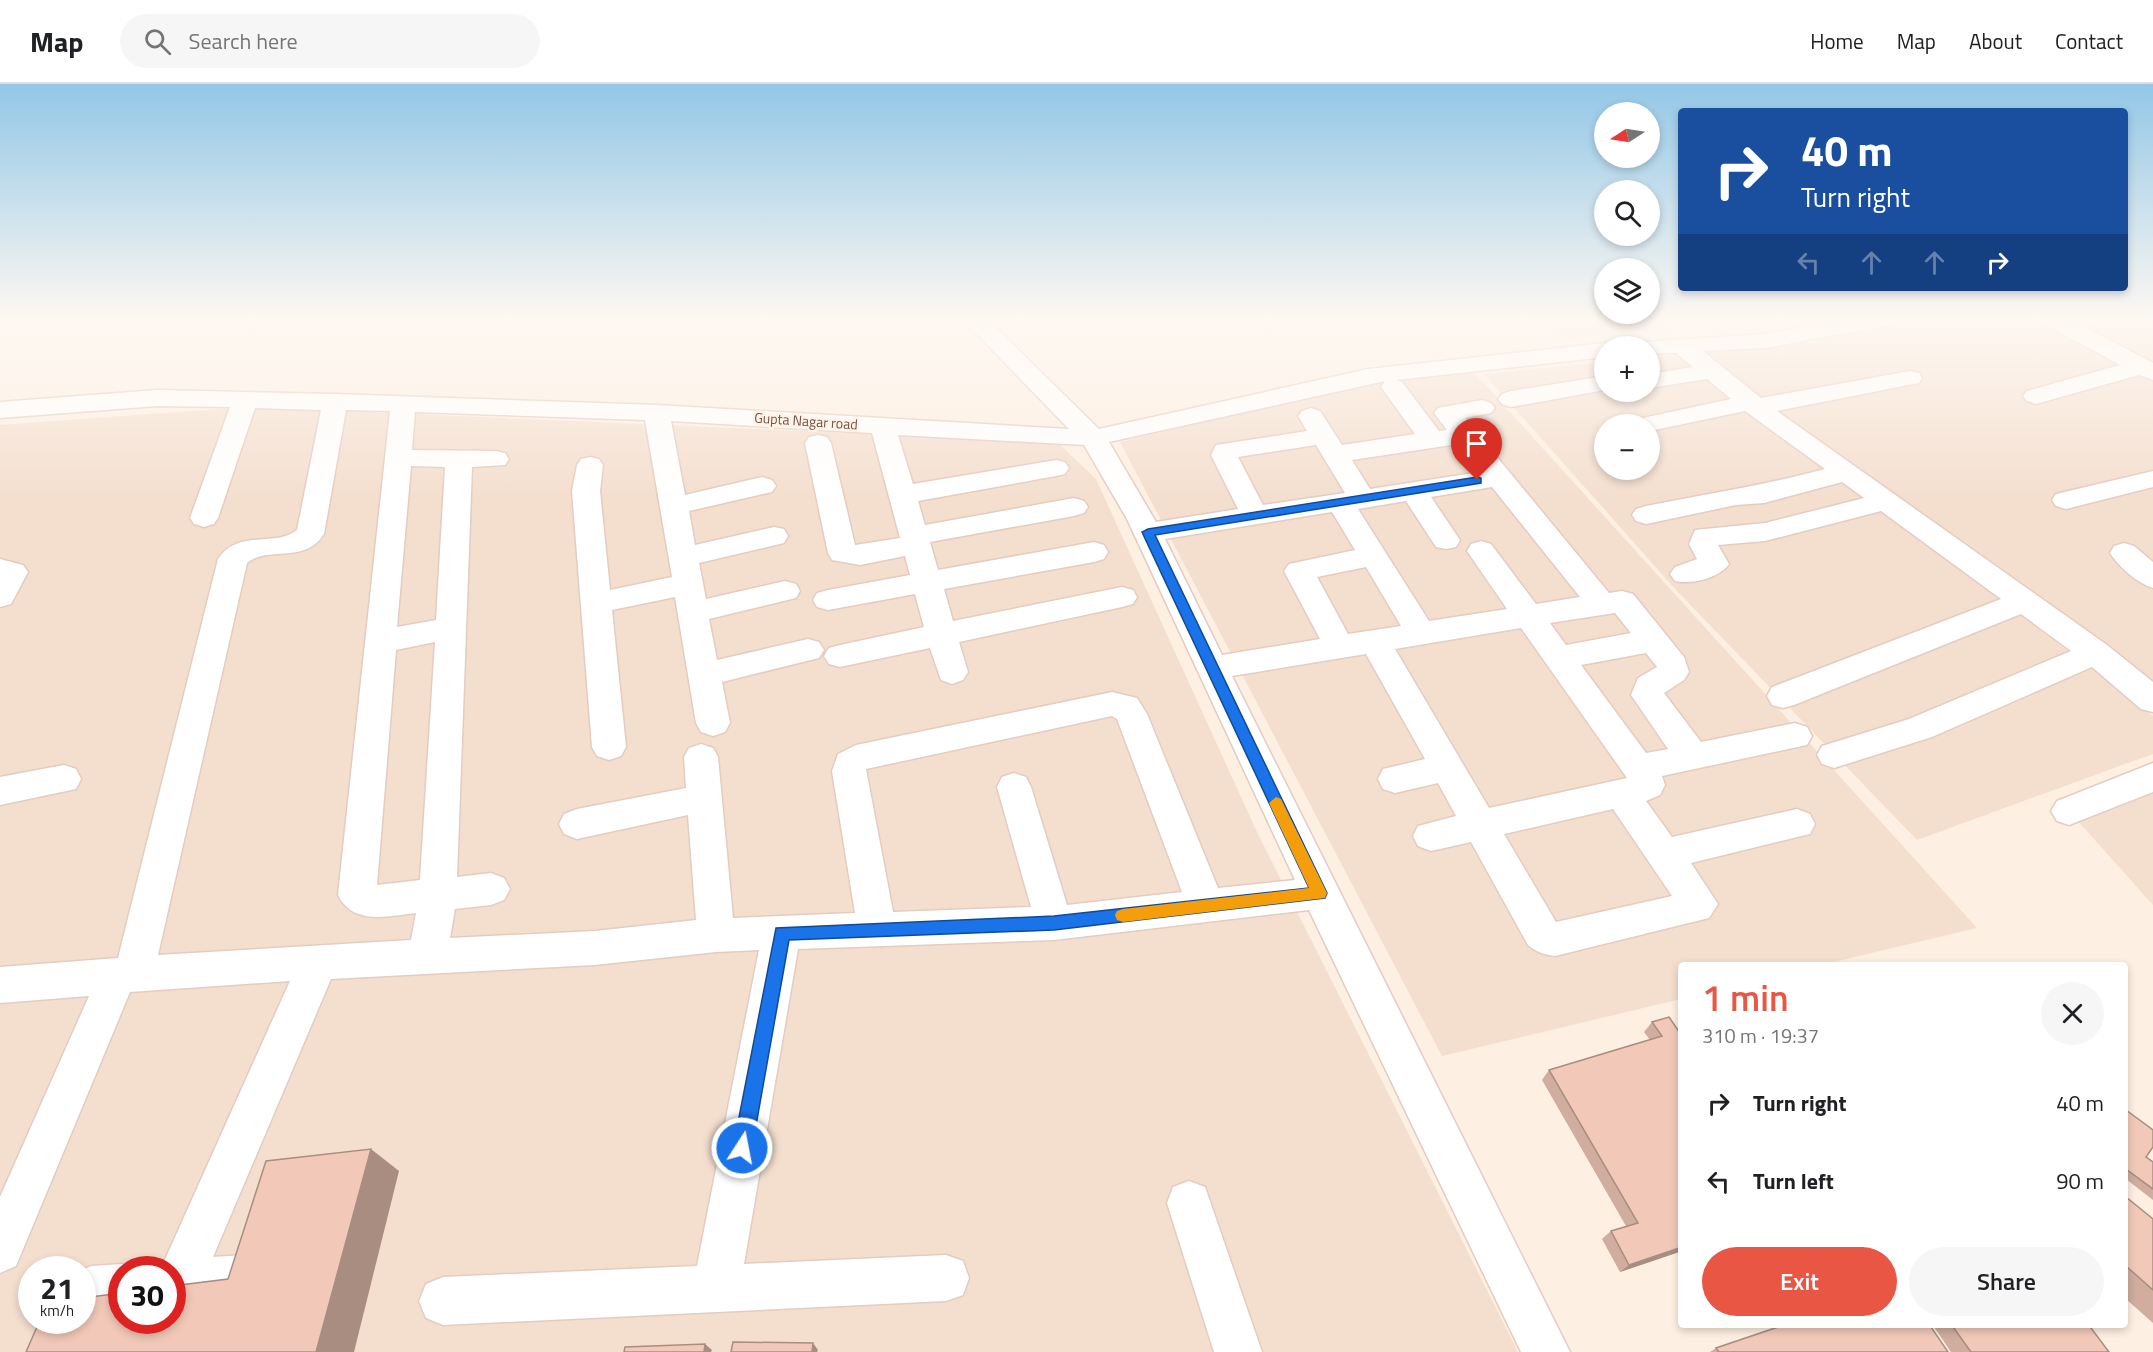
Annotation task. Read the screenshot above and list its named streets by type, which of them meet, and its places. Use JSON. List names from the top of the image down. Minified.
{"streets":{"street":["Gupta Nagar road"]},"north":"left","page":{"header":"Map","search":"Search here","nav":["Home","Map","About","Contact"],"map_buttons":["+","−"],"turn":["40 m","Turn right"],"heading":["1 min","310 m · 19:37"],"list":[{"name":"Turn right","value":"40 m"},{"name":"Turn left","value":"90 m"}],"buttons":["Exit","Share"],"speed":"21 km/h","limit":"30"}}
